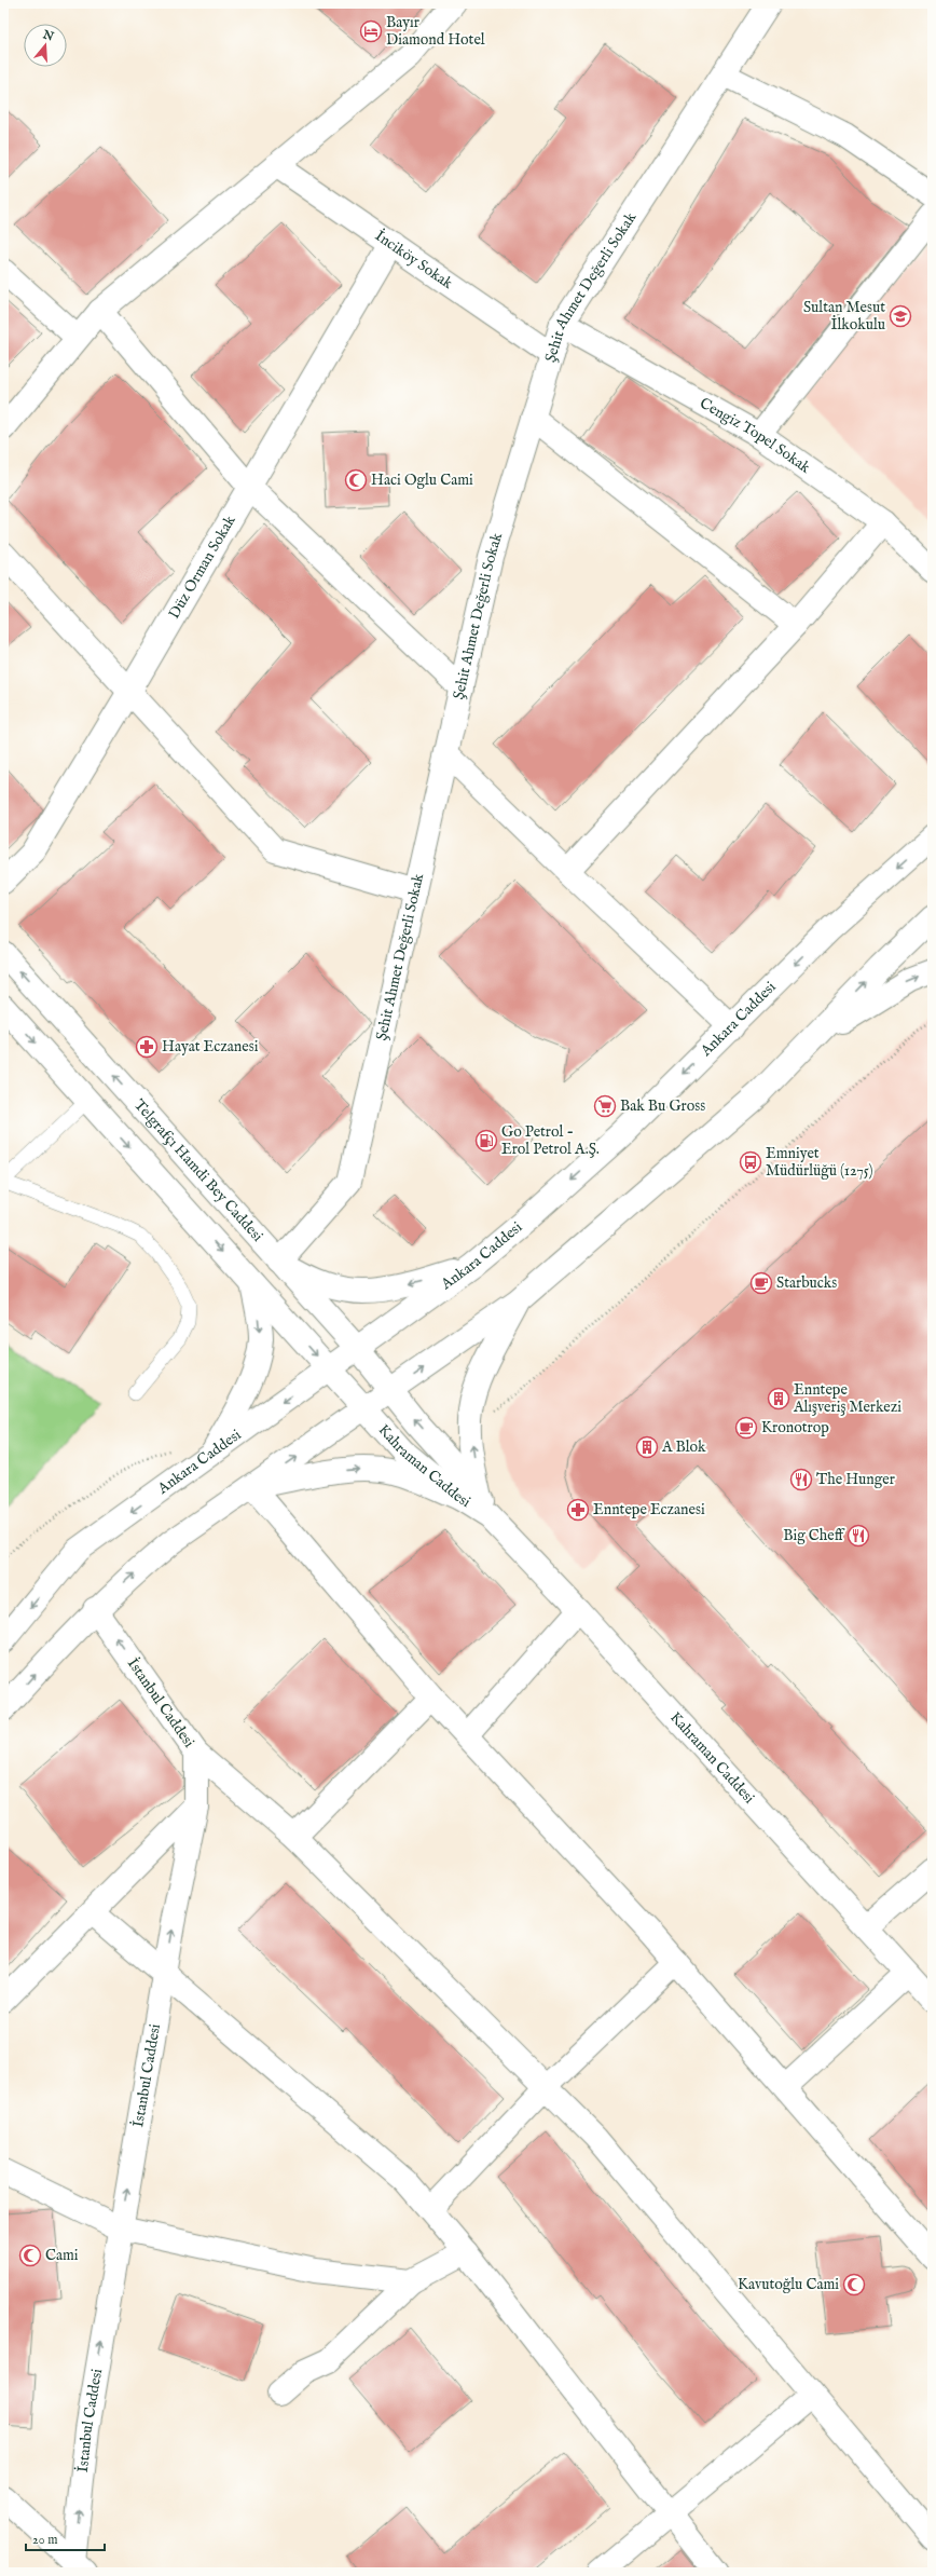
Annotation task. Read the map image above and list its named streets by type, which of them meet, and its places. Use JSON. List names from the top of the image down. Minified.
{"streets":{"street":["İnciköy Sokak","Şehit Ahmet Değerli Sokak","Cengiz Topel Sokak","Düz Orman Sokak","Ankara Caddesi","Telgrafçı Hamdi Bey Caddesi","Kahraman Caddesi","İstanbul Caddesi"]},"crossings":[["İnciköy Sokak","Şehit Ahmet Değerli Sokak"],["İnciköy Sokak","Düz Orman Sokak"],["Şehit Ahmet Değerli Sokak","Cengiz Topel Sokak"],["Şehit Ahmet Değerli Sokak","Telgrafçı Hamdi Bey Caddesi"],["Ankara Caddesi","Telgrafçı Hamdi Bey Caddesi"],["Telgrafçı Hamdi Bey Caddesi","Kahraman Caddesi"]],"one_way":["İstanbul Caddesi"],"places":{"hotel":["Bayır Diamond Hotel"],"school or university":["Sultan Mesut İlkokulu"],"mosque":["Haci Oglu Cami","Cami","Kavutoğlu Cami"],"pharmacy":["Hayat Eczanesi","Enntepe Eczanesi"],"supermarket":["Bak Bu Gross"],"fuel station":["Go Petrol - Erol Petrol A.Ş."],"bus stop":["Emniyet Müdürlüğü (1275)"],"cafe":["Starbucks","Kronotrop"],"building":["Enntepe Alışveriş Merkezi","A Blok"],"restaurant":["The Hunger","Big Cheff"]},"scale_bar":"20 m","north":"top"}
